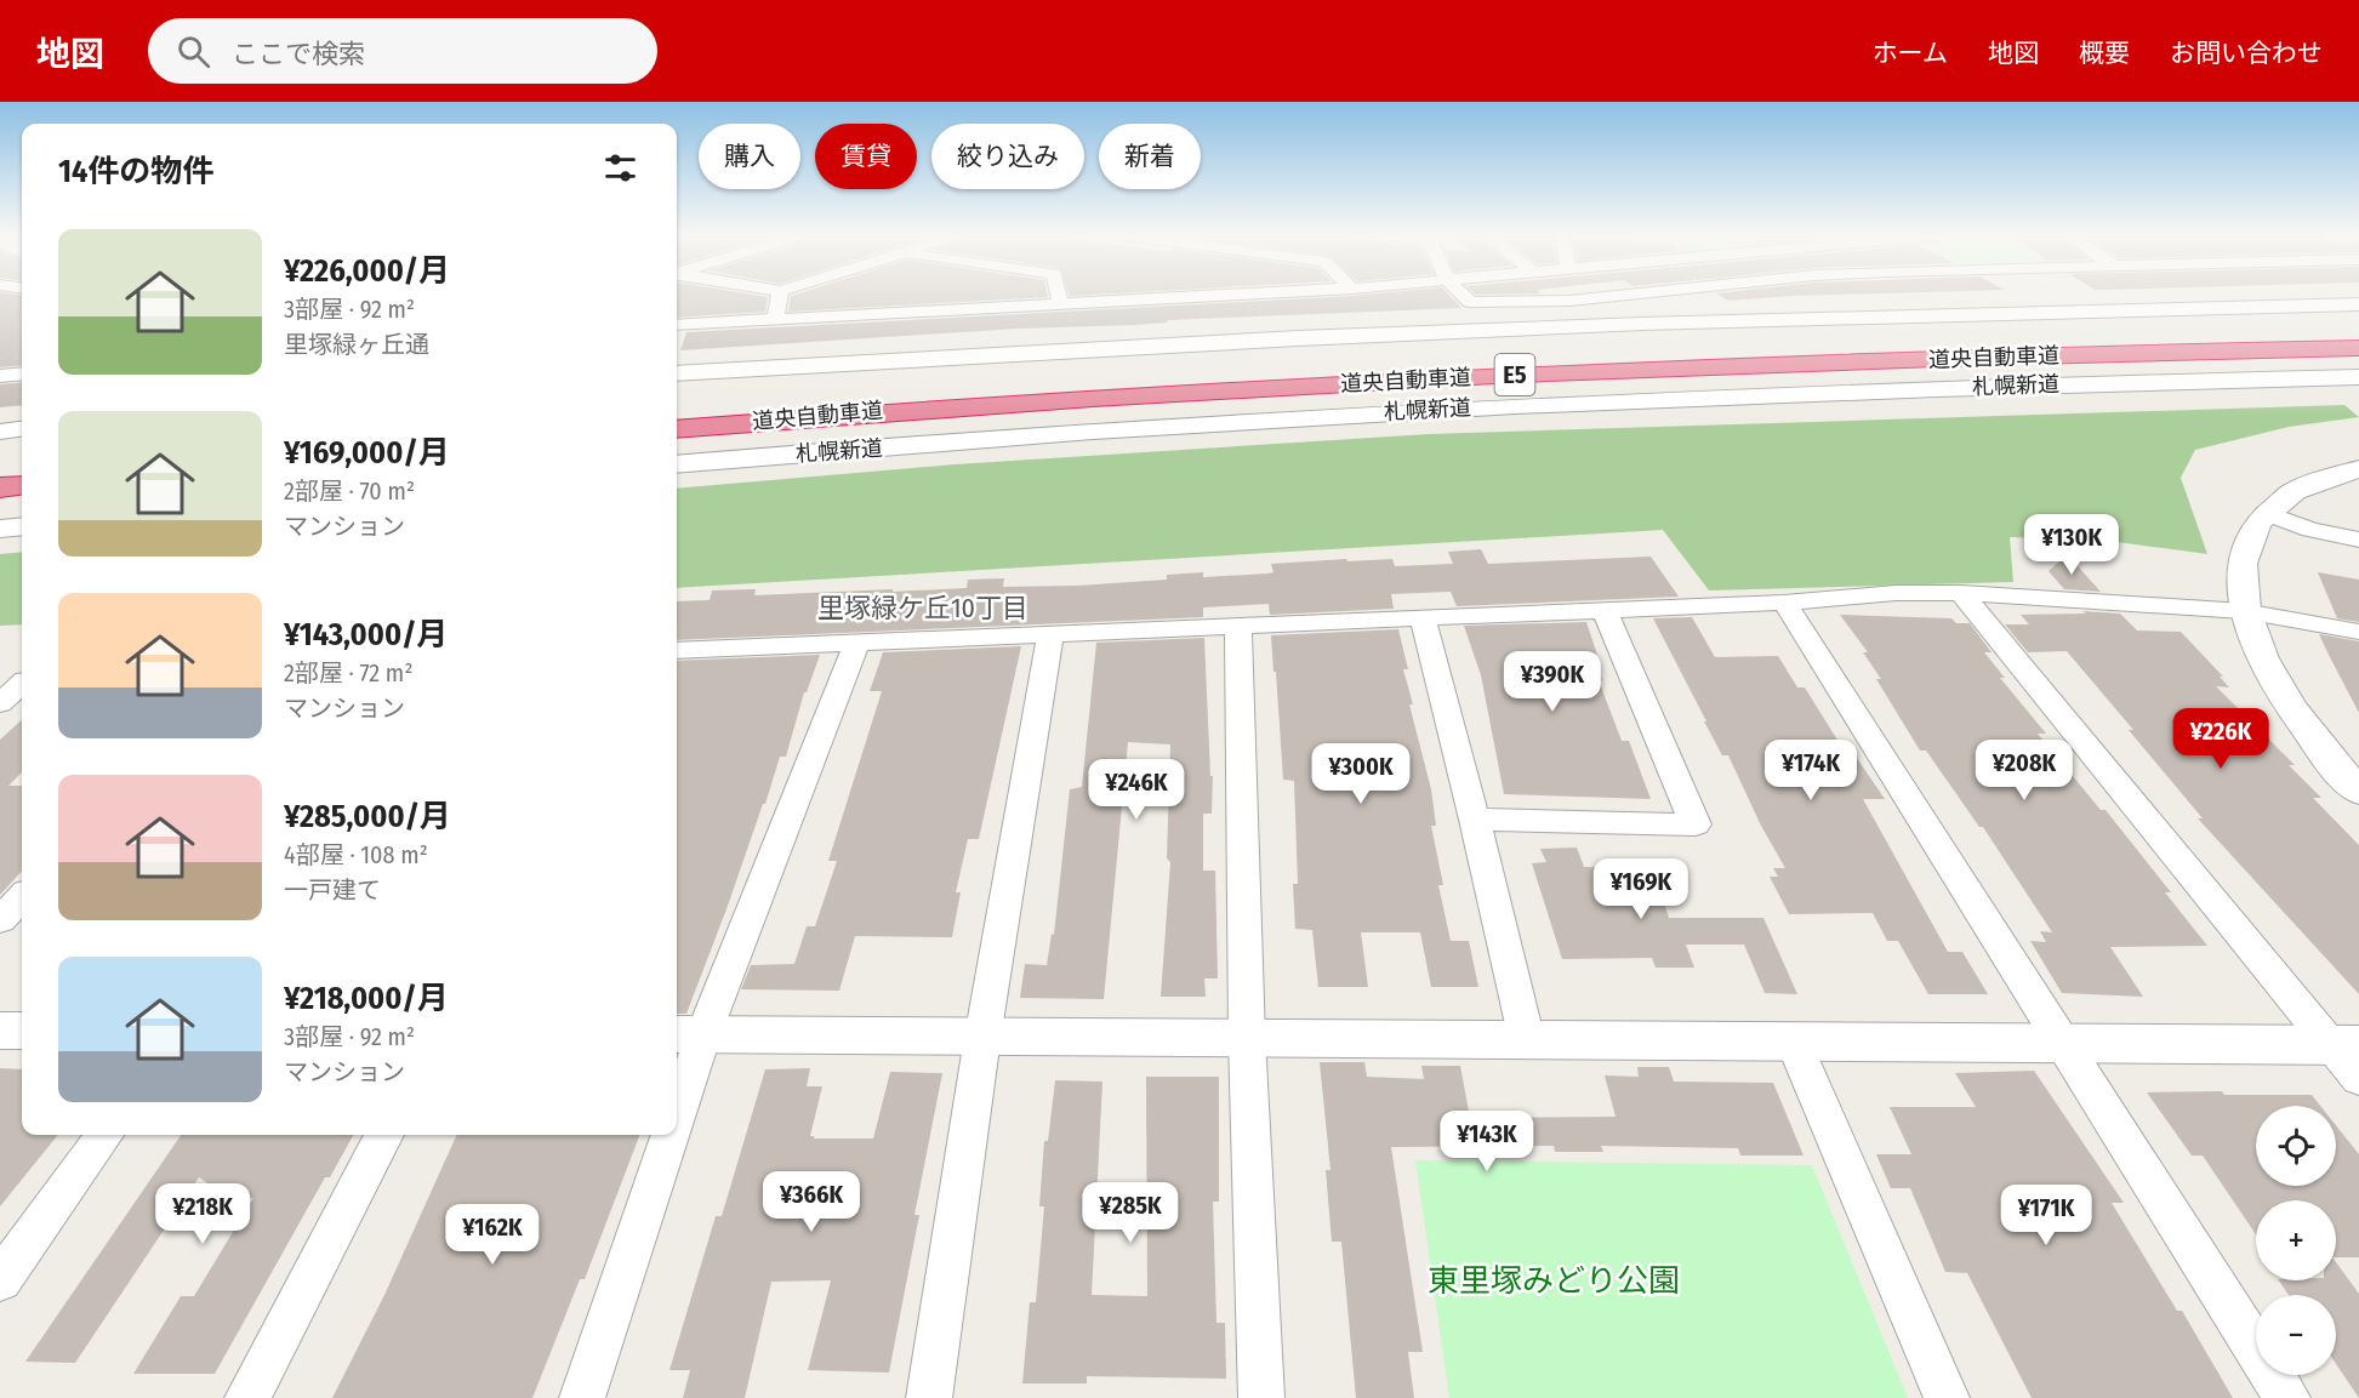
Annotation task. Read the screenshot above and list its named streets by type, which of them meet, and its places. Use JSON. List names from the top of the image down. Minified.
{"streets":{"highway":["道央自動車道","E5"],"street":["札幌新道"]},"districts":["里塚緑ケ丘10丁目"],"parks":["東里塚みどり公園"],"page":{"header":"地図","search":"ここで検索","nav":["ホーム","地図","概要","お問い合わせ"],"chip":["購入","賃貸","絞り込み","新着"],"heading":"14件の物件","list":[{"name":"¥226,000/月","note":"3部屋 · 92 m² · 里塚緑ヶ丘通"},{"name":"¥169,000/月","note":"2部屋 · 70 m² · マンション"},{"name":"¥143,000/月","note":"2部屋 · 72 m² · マンション"},{"name":"¥285,000/月","note":"4部屋 · 108 m² · 一戸建て"},{"name":"¥218,000/月","note":"3部屋 · 92 m² · マンション"}],"price":["¥130K","¥390K","¥226K","¥174K","¥208K","¥300K","¥246K","¥169K","¥143K","¥366K","¥285K","¥218K","¥171K","¥162K"],"map_buttons":["+","−"]}}
